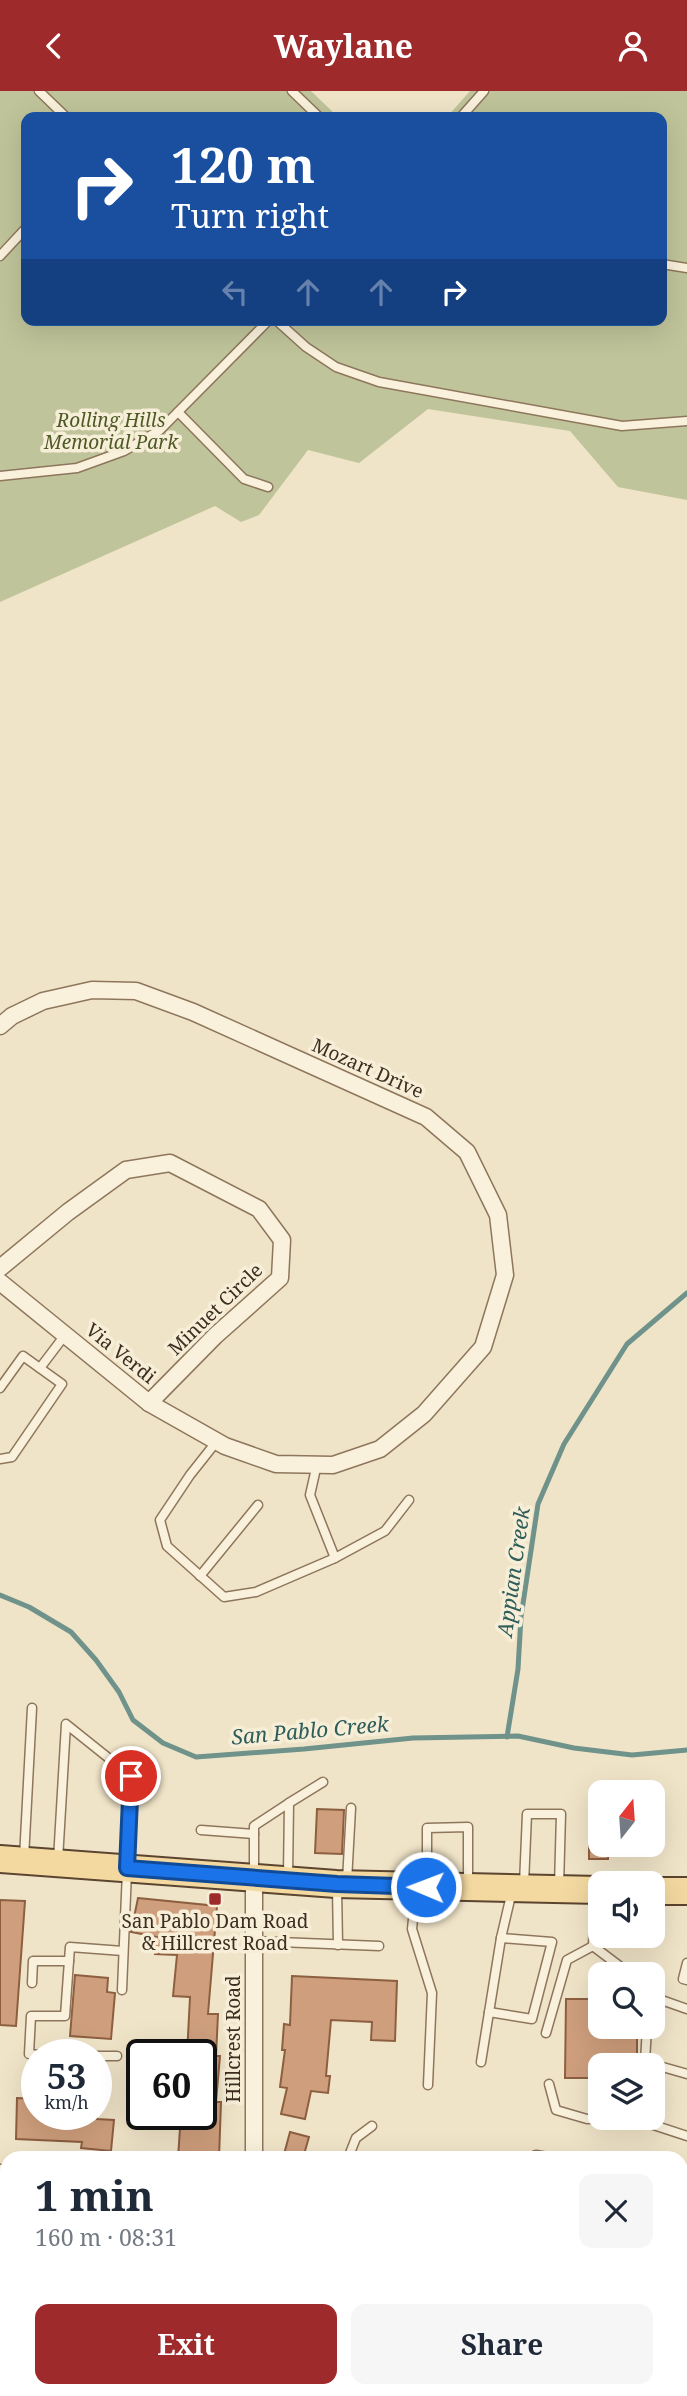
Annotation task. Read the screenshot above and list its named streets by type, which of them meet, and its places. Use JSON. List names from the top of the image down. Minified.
{"streets":{"street":["Mozart Drive","Minuet Circle","Via Verdi","Hillcrest Road"]},"crossings":[["Mozart Drive","Via Verdi"],["Minuet Circle","Via Verdi"]],"water":["Appian Creek","San Pablo Creek"],"parks":["Rolling Hills Memorial Park"],"places":{"transit":["San Pablo Dam Road & Hillcrest Road"]},"north":"top","page":{"header":"Waylane","turn":["120 m","Turn right"],"speed":"53 km/h","limit":"60","heading":["1 min","160 m · 08:31"],"buttons":["Exit","Share"]}}
